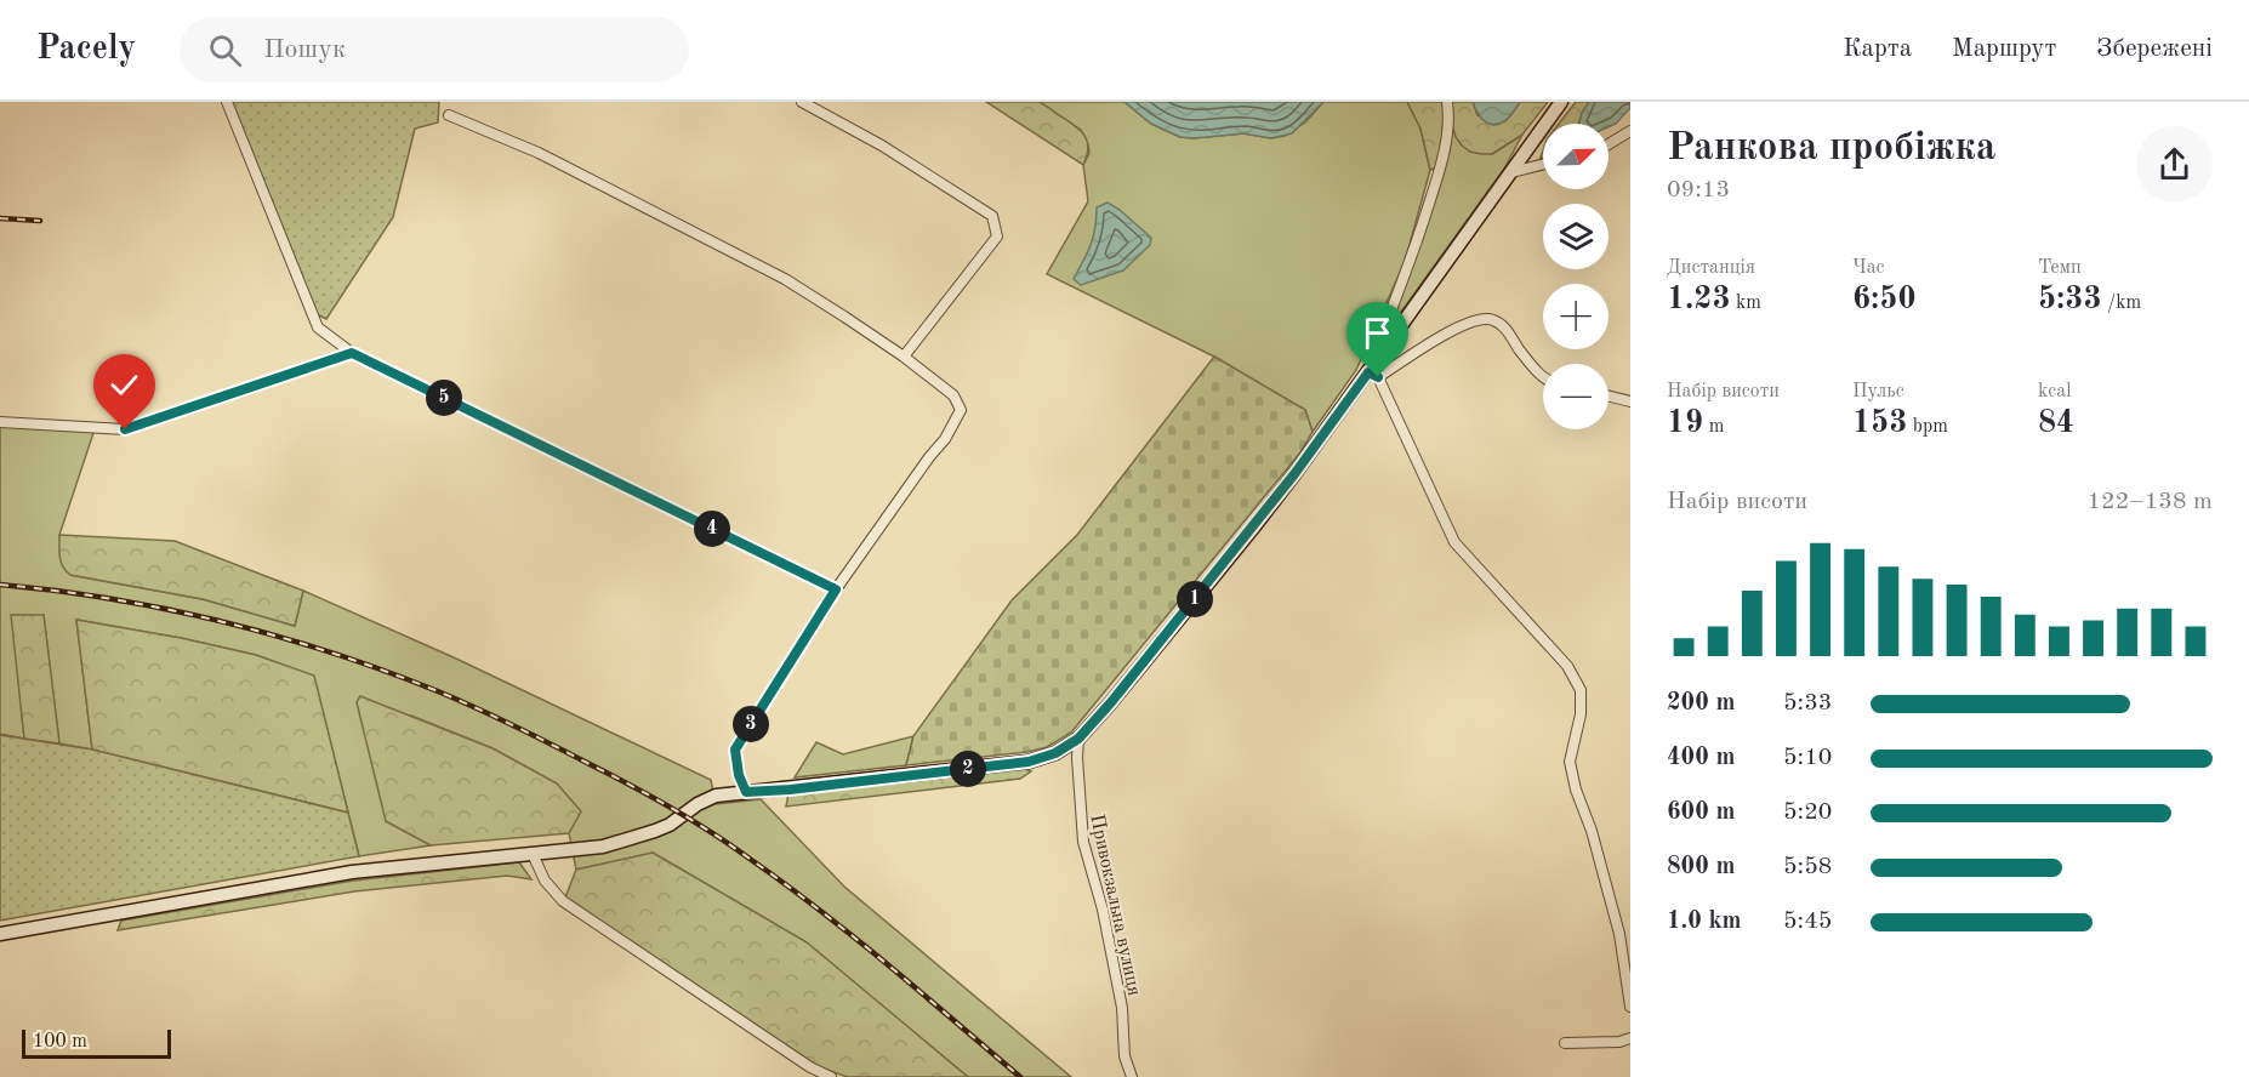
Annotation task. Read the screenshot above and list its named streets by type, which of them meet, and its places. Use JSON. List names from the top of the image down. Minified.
{"streets":{"street":["Привокзальна вулиця"]},"scale_bar":"100 m","north":"top right","page":{"header":"Pacely","search":"Пошук","nav":["Карта","Маршрут","Збережені"],"heading":["Ранкова пробіжка","09:13"],"map_buttons":["+","−"],"stats":[["Дистанція","1.23 km"],["Час","6:50"],["Темп","5:33 /km"],["Набір висоти","19 m"],["Пульс","153 bpm"],["kcal","84"]],"pins":["5","4","1","3","2"],"chart":["Набір висоти","122–138 m"],"list":[{"name":"200 m","note":"5:33"},{"name":"400 m","note":"5:10"},{"name":"600 m","note":"5:20"},{"name":"800 m","note":"5:58"},{"name":"1.0 km","note":"5:45"}],"scale":"100 m"}}
